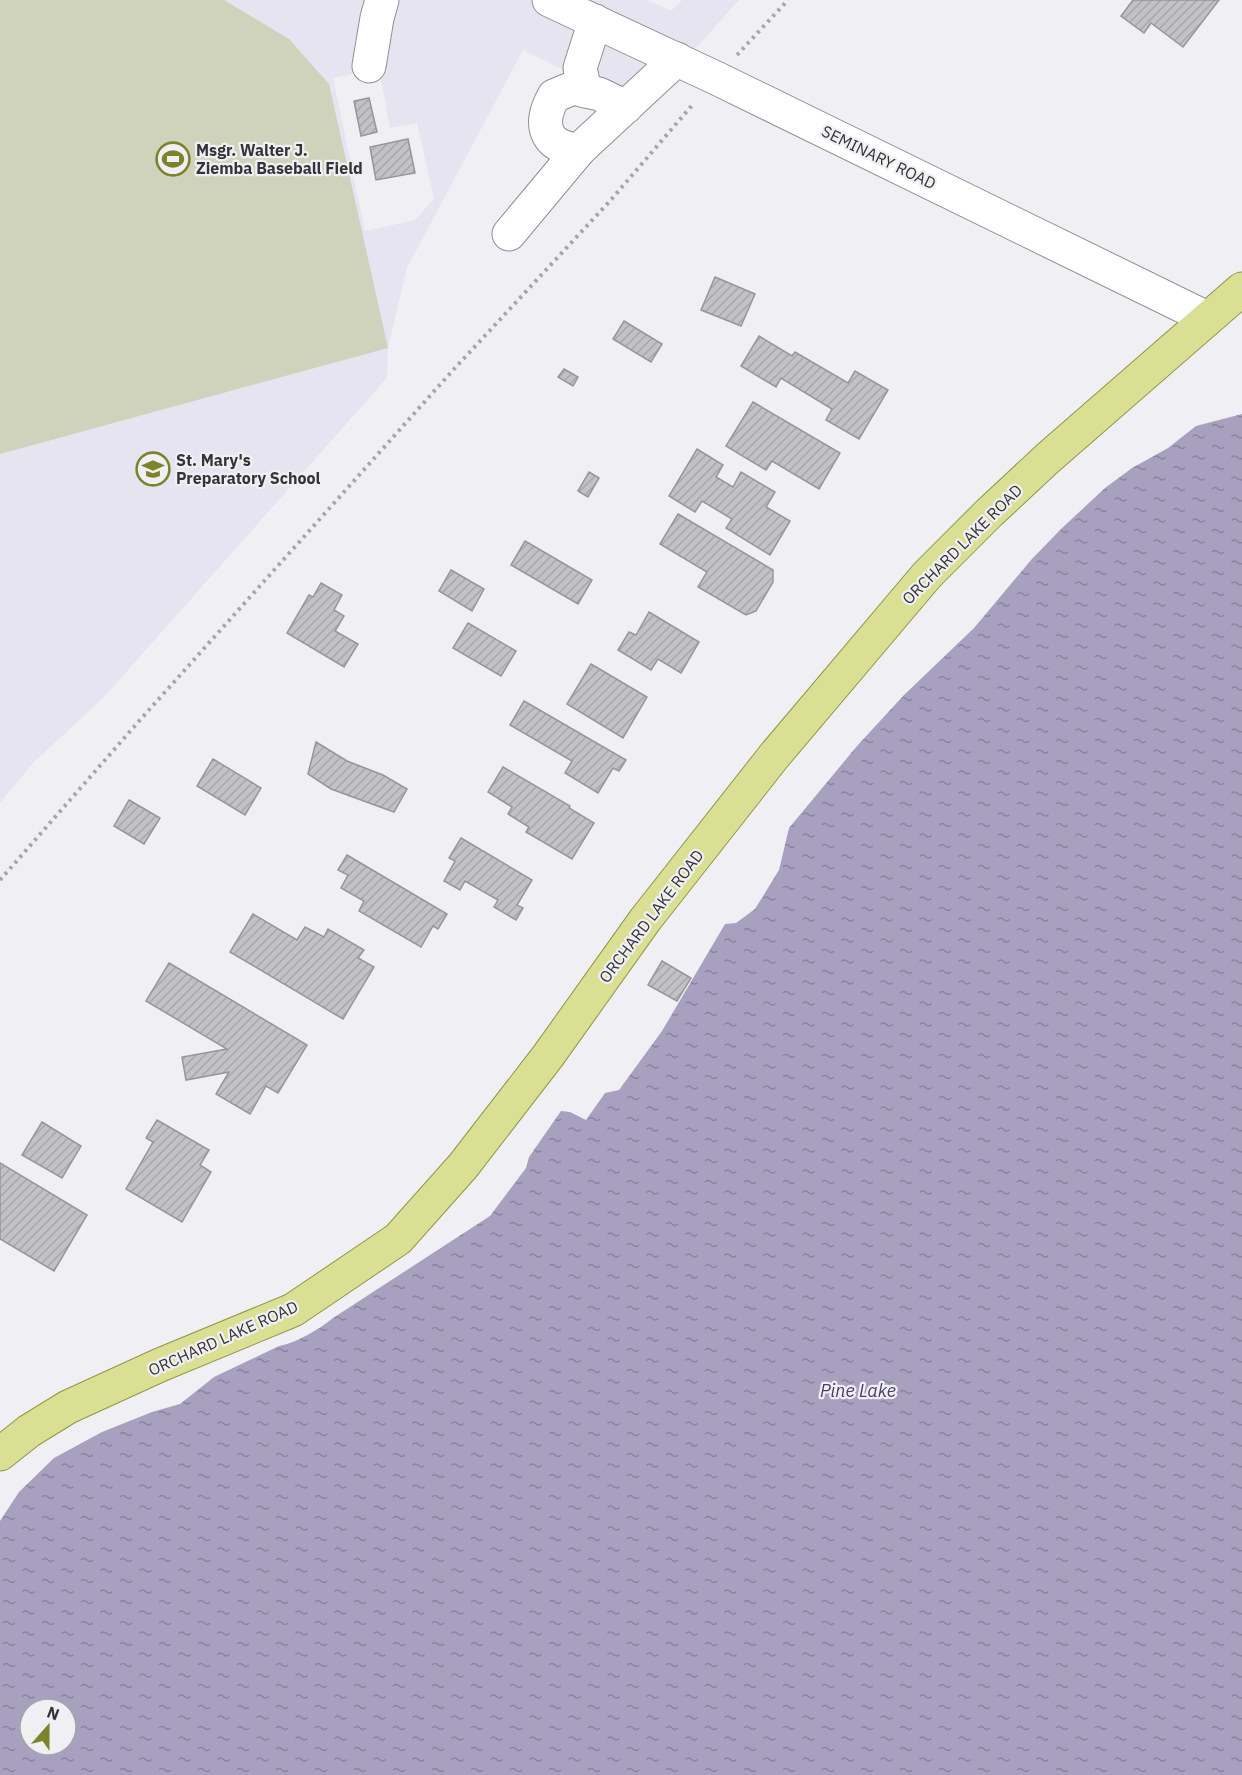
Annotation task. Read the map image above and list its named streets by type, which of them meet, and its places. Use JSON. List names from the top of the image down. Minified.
{"streets":{"main road":["ORCHARD LAKE ROAD"],"street":["SEMINARY ROAD"]},"crossings":[["SEMINARY ROAD","ORCHARD LAKE ROAD"]],"water":["Pine Lake"],"places":{"sports":["Msgr. Walter J. Ziemba Baseball Field"],"school or university":["St. Mary's Preparatory School"]},"north":"top"}
